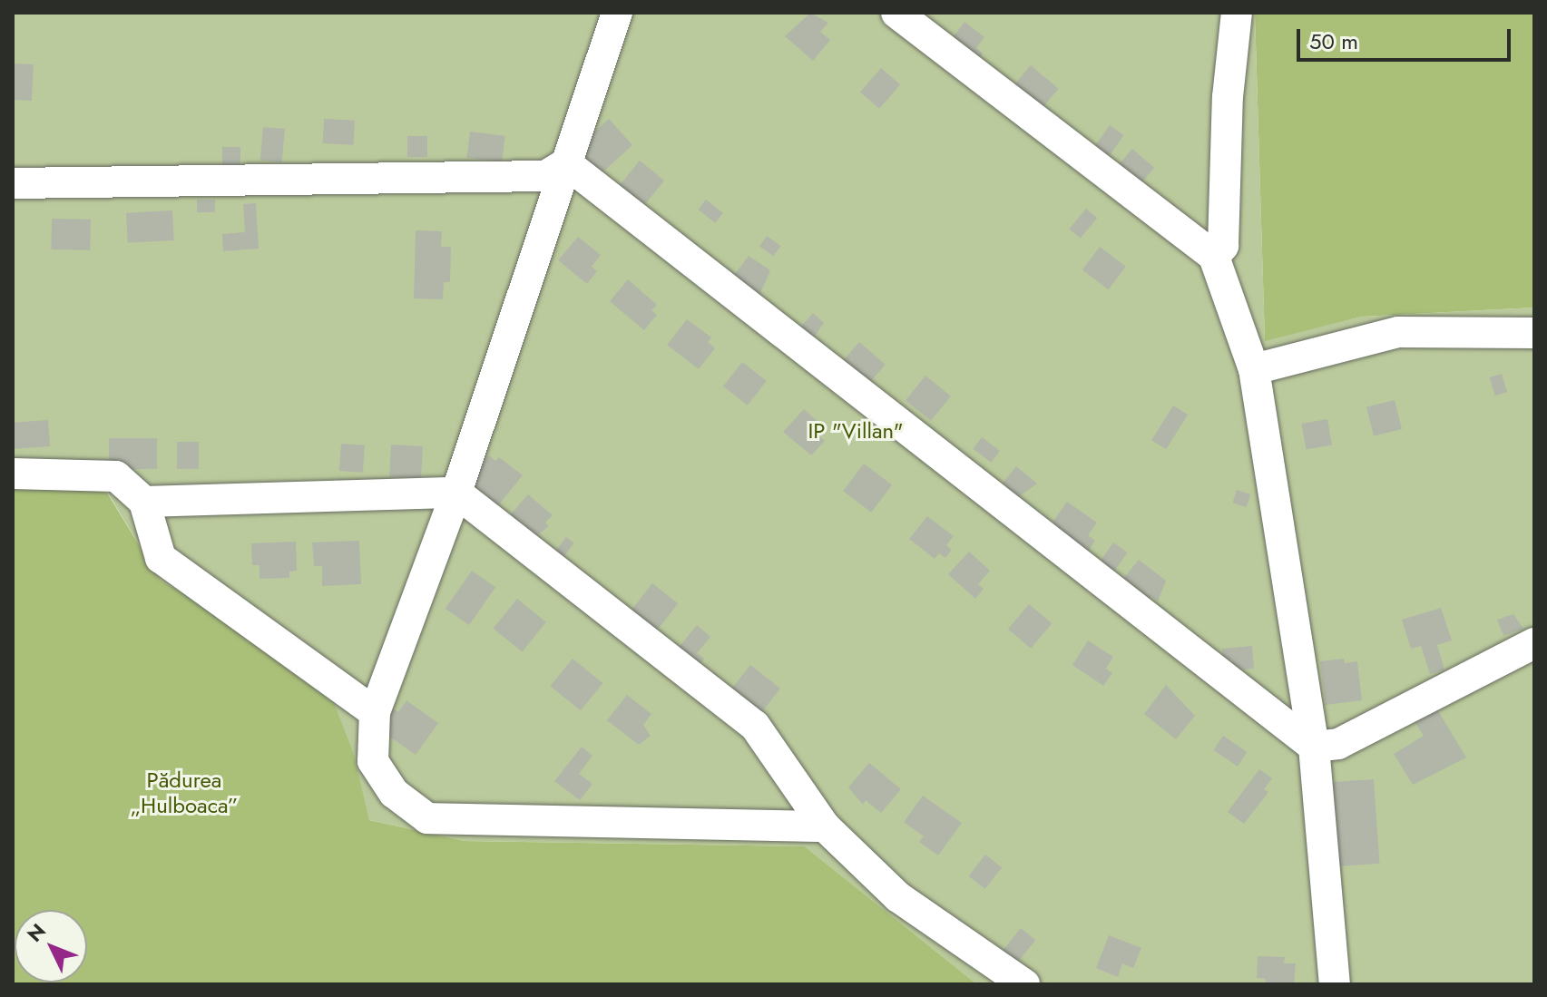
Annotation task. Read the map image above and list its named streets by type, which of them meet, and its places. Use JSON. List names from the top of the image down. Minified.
{"parks":["IP \"Villan\"","Pădurea „Hulboaca”"],"scale_bar":"50 m","north":"top left"}
